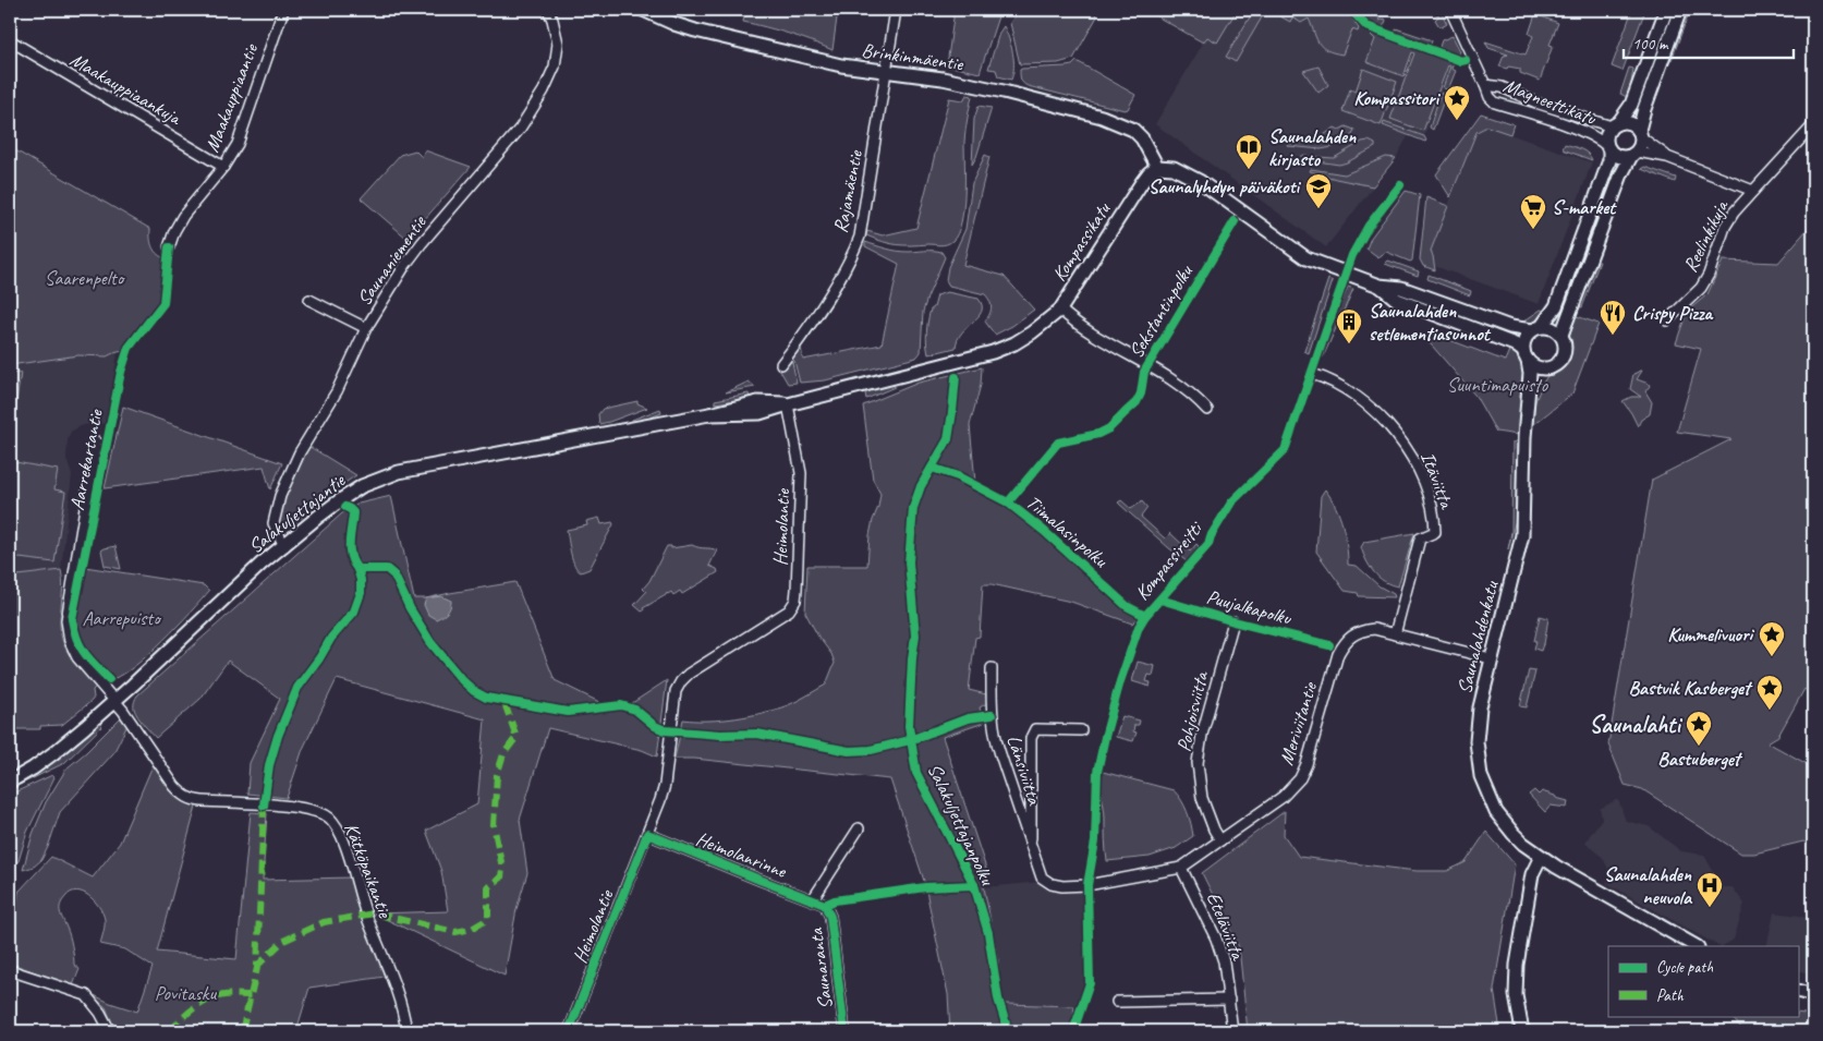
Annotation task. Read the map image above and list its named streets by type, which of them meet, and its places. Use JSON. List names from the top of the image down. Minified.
{"streets":{"street":["Brinkinmäentie","Maakauppiaankuja","Maakauppiaantie","Magneettikatu","Rajamäentie","Reelinkikuja","Kompassikatu","Saunaniementie","Aarrekartantie","Itäviitta","Salakuljettajantie","Heimolantie","Saunalahdenkatu","Pohjoisviitta","Meriviitantie","Länsiviitta","Heimolanrinne","Kätköpaikantie","Eteläviitta","Saunaranta"],"cycle path":["Sekstantinpolku","Tiimalasinpolku","Kompassireitti","Salakuljettajanpolku"]},"crossings":[["Brinkinmäentie","Rajamäentie"],["Brinkinmäentie","Kompassikatu"],["Maakauppiaankuja","Maakauppiaantie"],["Kompassikatu","Salakuljettajantie"],["Kompassikatu","Heimolantie"],["Saunaniementie","Salakuljettajantie"],["Aarrekartantie","Salakuljettajantie"],["Aarrekartantie","Kätköpaikantie"],["Itäviitta","Meriviitantie"],["Salakuljettajantie","Heimolantie"],["Salakuljettajantie","Kätköpaikantie"],["Heimolantie","Heimolanrinne"],["Saunalahdenkatu","Meriviitantie"],["Pohjoisviitta","Meriviitantie"],["Meriviitantie","Länsiviitta"],["Meriviitantie","Eteläviitta"],["Heimolanrinne","Saunaranta"]],"districts":["Saunalahti"],"parks":["Saarenpelto","Suuntimapuisto","Aarrepuisto","Povitasku"],"places":{"place":["Kompassitori","Kummelivuori","Bastvik Kasberget","Bastuberget"],"library":["Saunalahden kirjasto"],"school or university":["Saunalyhdyn päiväkoti"],"supermarket":["S-market"],"restaurant":["Crispy Pizza"],"building":["Saunalahden setlementiasunnot"],"hospital":["Saunalahden neuvola"]},"legend":["Cycle path","Path"],"scale_bar":"100 m"}
